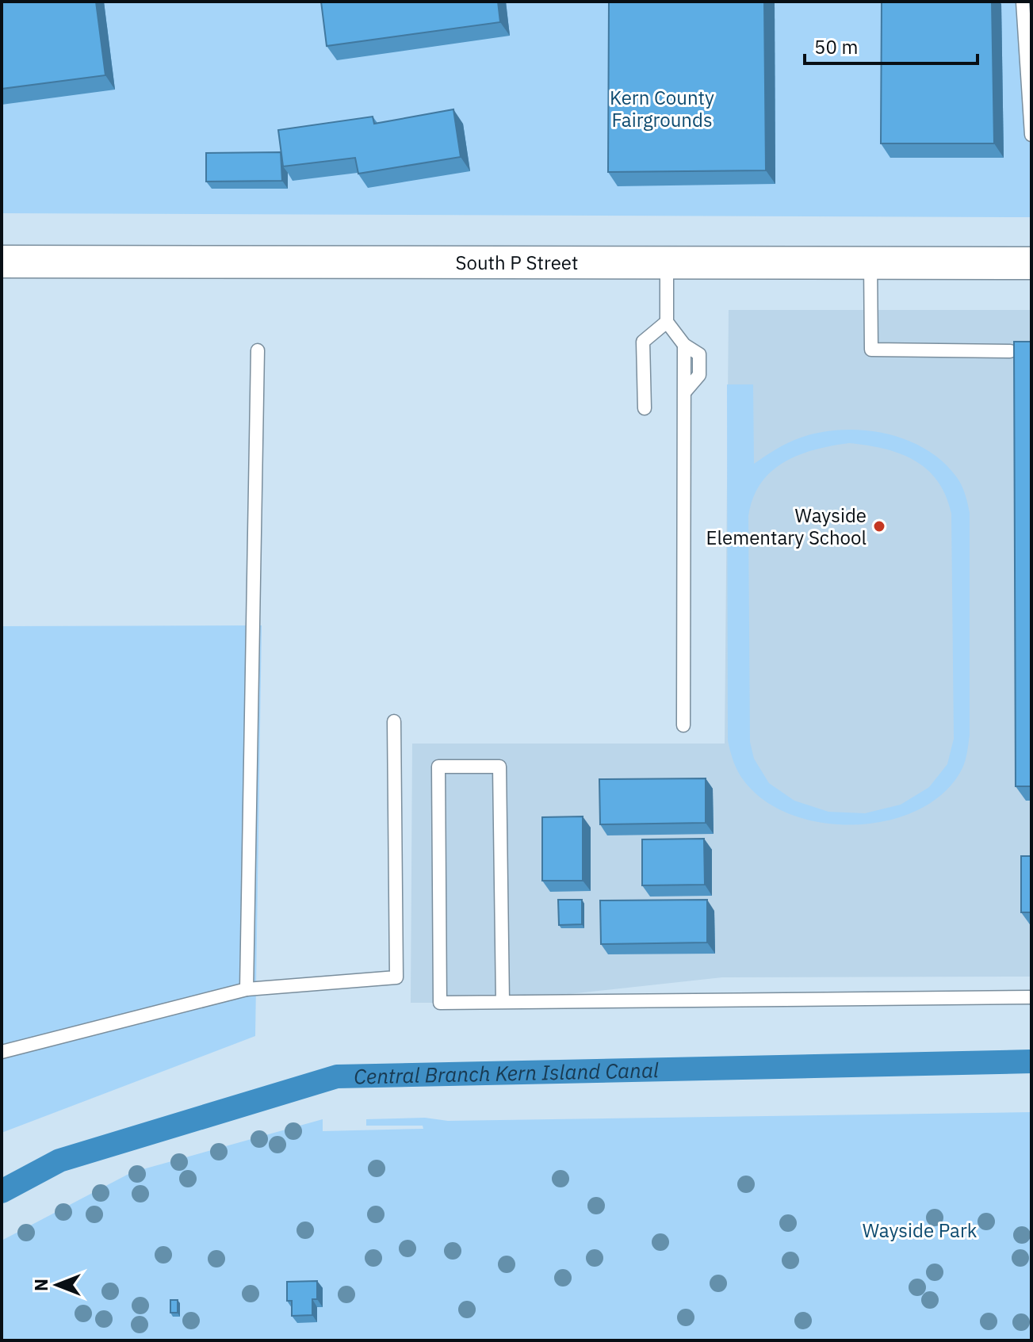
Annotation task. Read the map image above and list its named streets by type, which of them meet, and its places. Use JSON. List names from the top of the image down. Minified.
{"streets":{"street":["South P Street"]},"water":["Central Branch Kern Island Canal"],"parks":["Kern County Fairgrounds","Wayside Park"],"places":["Wayside Elementary School"],"scale_bar":"50 m","north":"left"}
